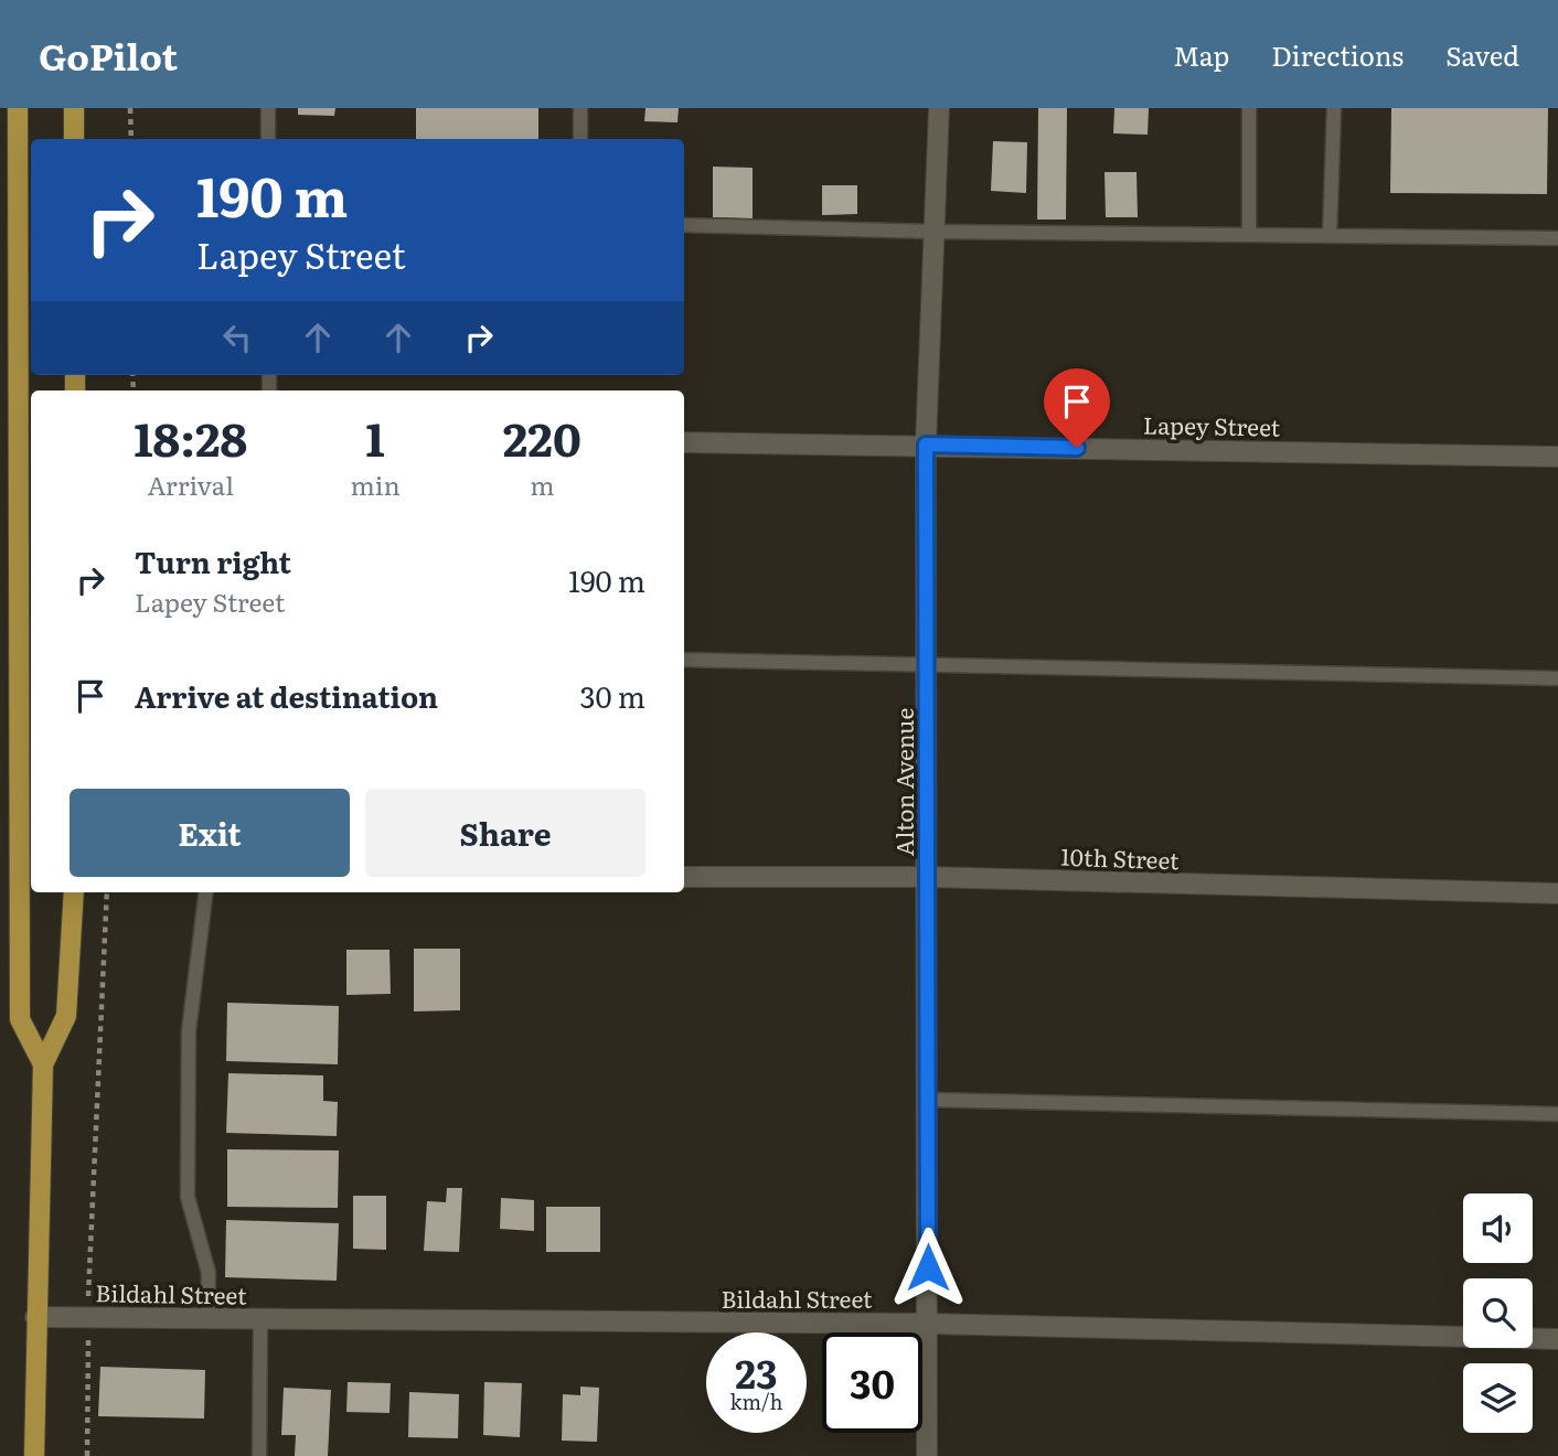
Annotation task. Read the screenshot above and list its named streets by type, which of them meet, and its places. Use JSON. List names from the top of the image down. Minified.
{"streets":{"street":["Lapey Street","Alton Avenue","10th Street","Bildahl Street"]},"crossings":[["Lapey Street","Alton Avenue"],["Alton Avenue","10th Street"],["Alton Avenue","Bildahl Street"]],"page":{"header":"GoPilot","nav":["Map","Directions","Saved"],"turn":["190 m","Lapey Street"],"eta":["18:28","Arrival","1","min","220","m"],"list":[{"name":"Turn right","note":"Lapey Street","value":"190 m"},{"name":"Arrive at destination","value":"30 m"}],"buttons":["Exit","Share"],"speed":"23 km/h","limit":"30"}}
